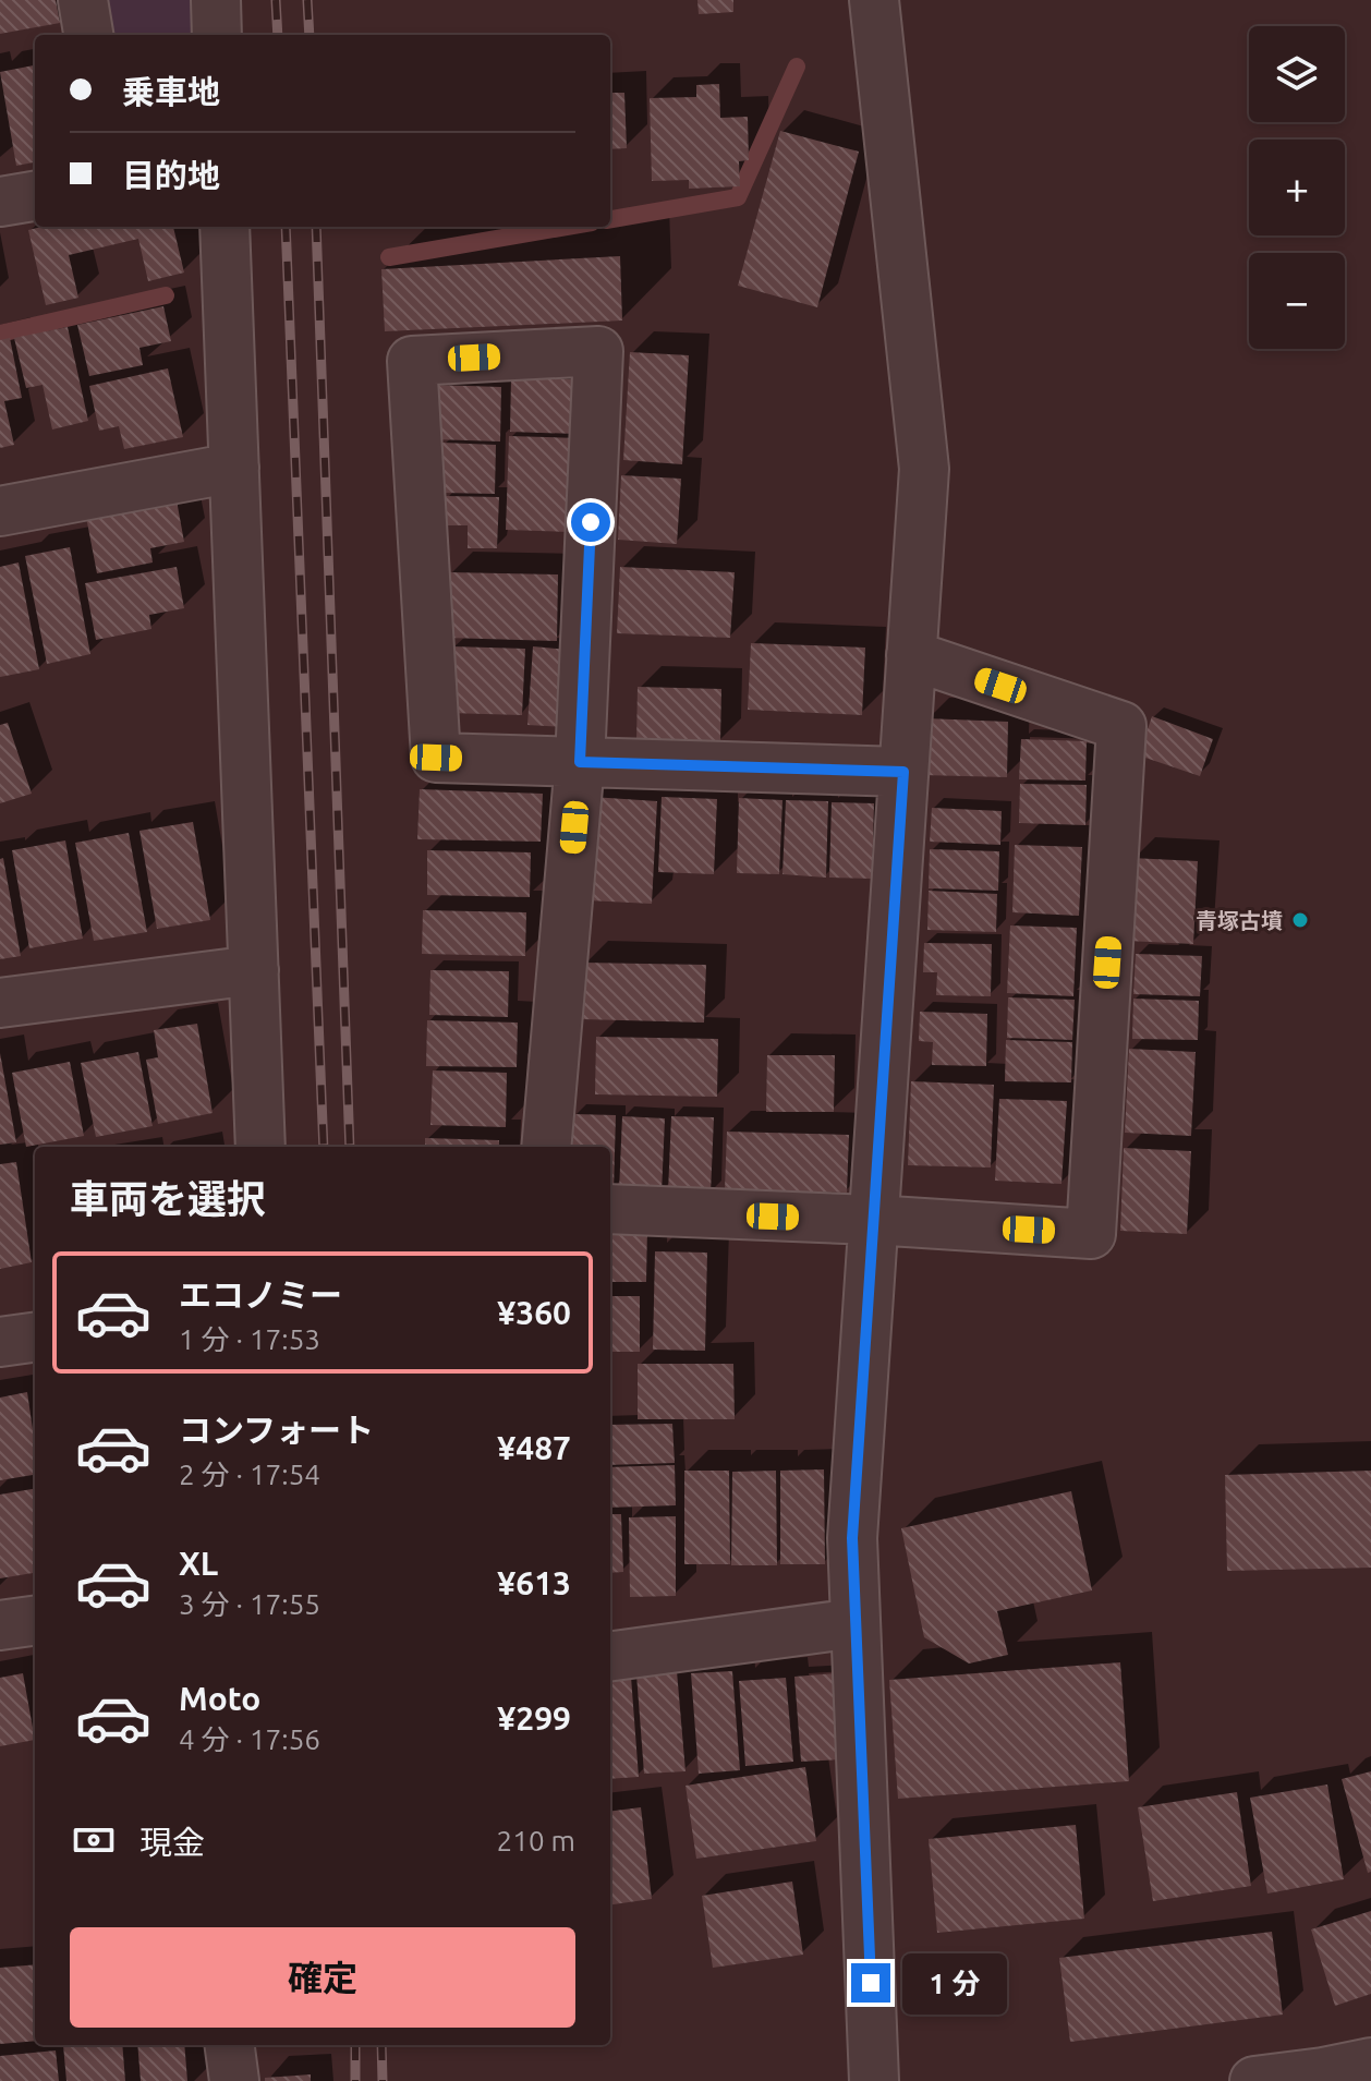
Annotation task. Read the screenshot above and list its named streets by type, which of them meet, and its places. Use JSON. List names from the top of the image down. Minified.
{"places":["青塚古墳"],"page":{"map_buttons":["+","−"],"banner":["乗車地","目的地"],"heading":"車両を選択","list":[{"name":"エコノミー","note":"1 分 · 17:53","value":"¥360"},{"name":"コンフォート","note":"2 分 · 17:54","value":"¥487"},{"name":"XL","note":"3 分 · 17:55","value":"¥613"},{"name":"Moto","note":"4 分 · 17:56","value":"¥299"}],"pay":["現金","210 m"],"buttons":"確定","bubble":"1 分"}}
